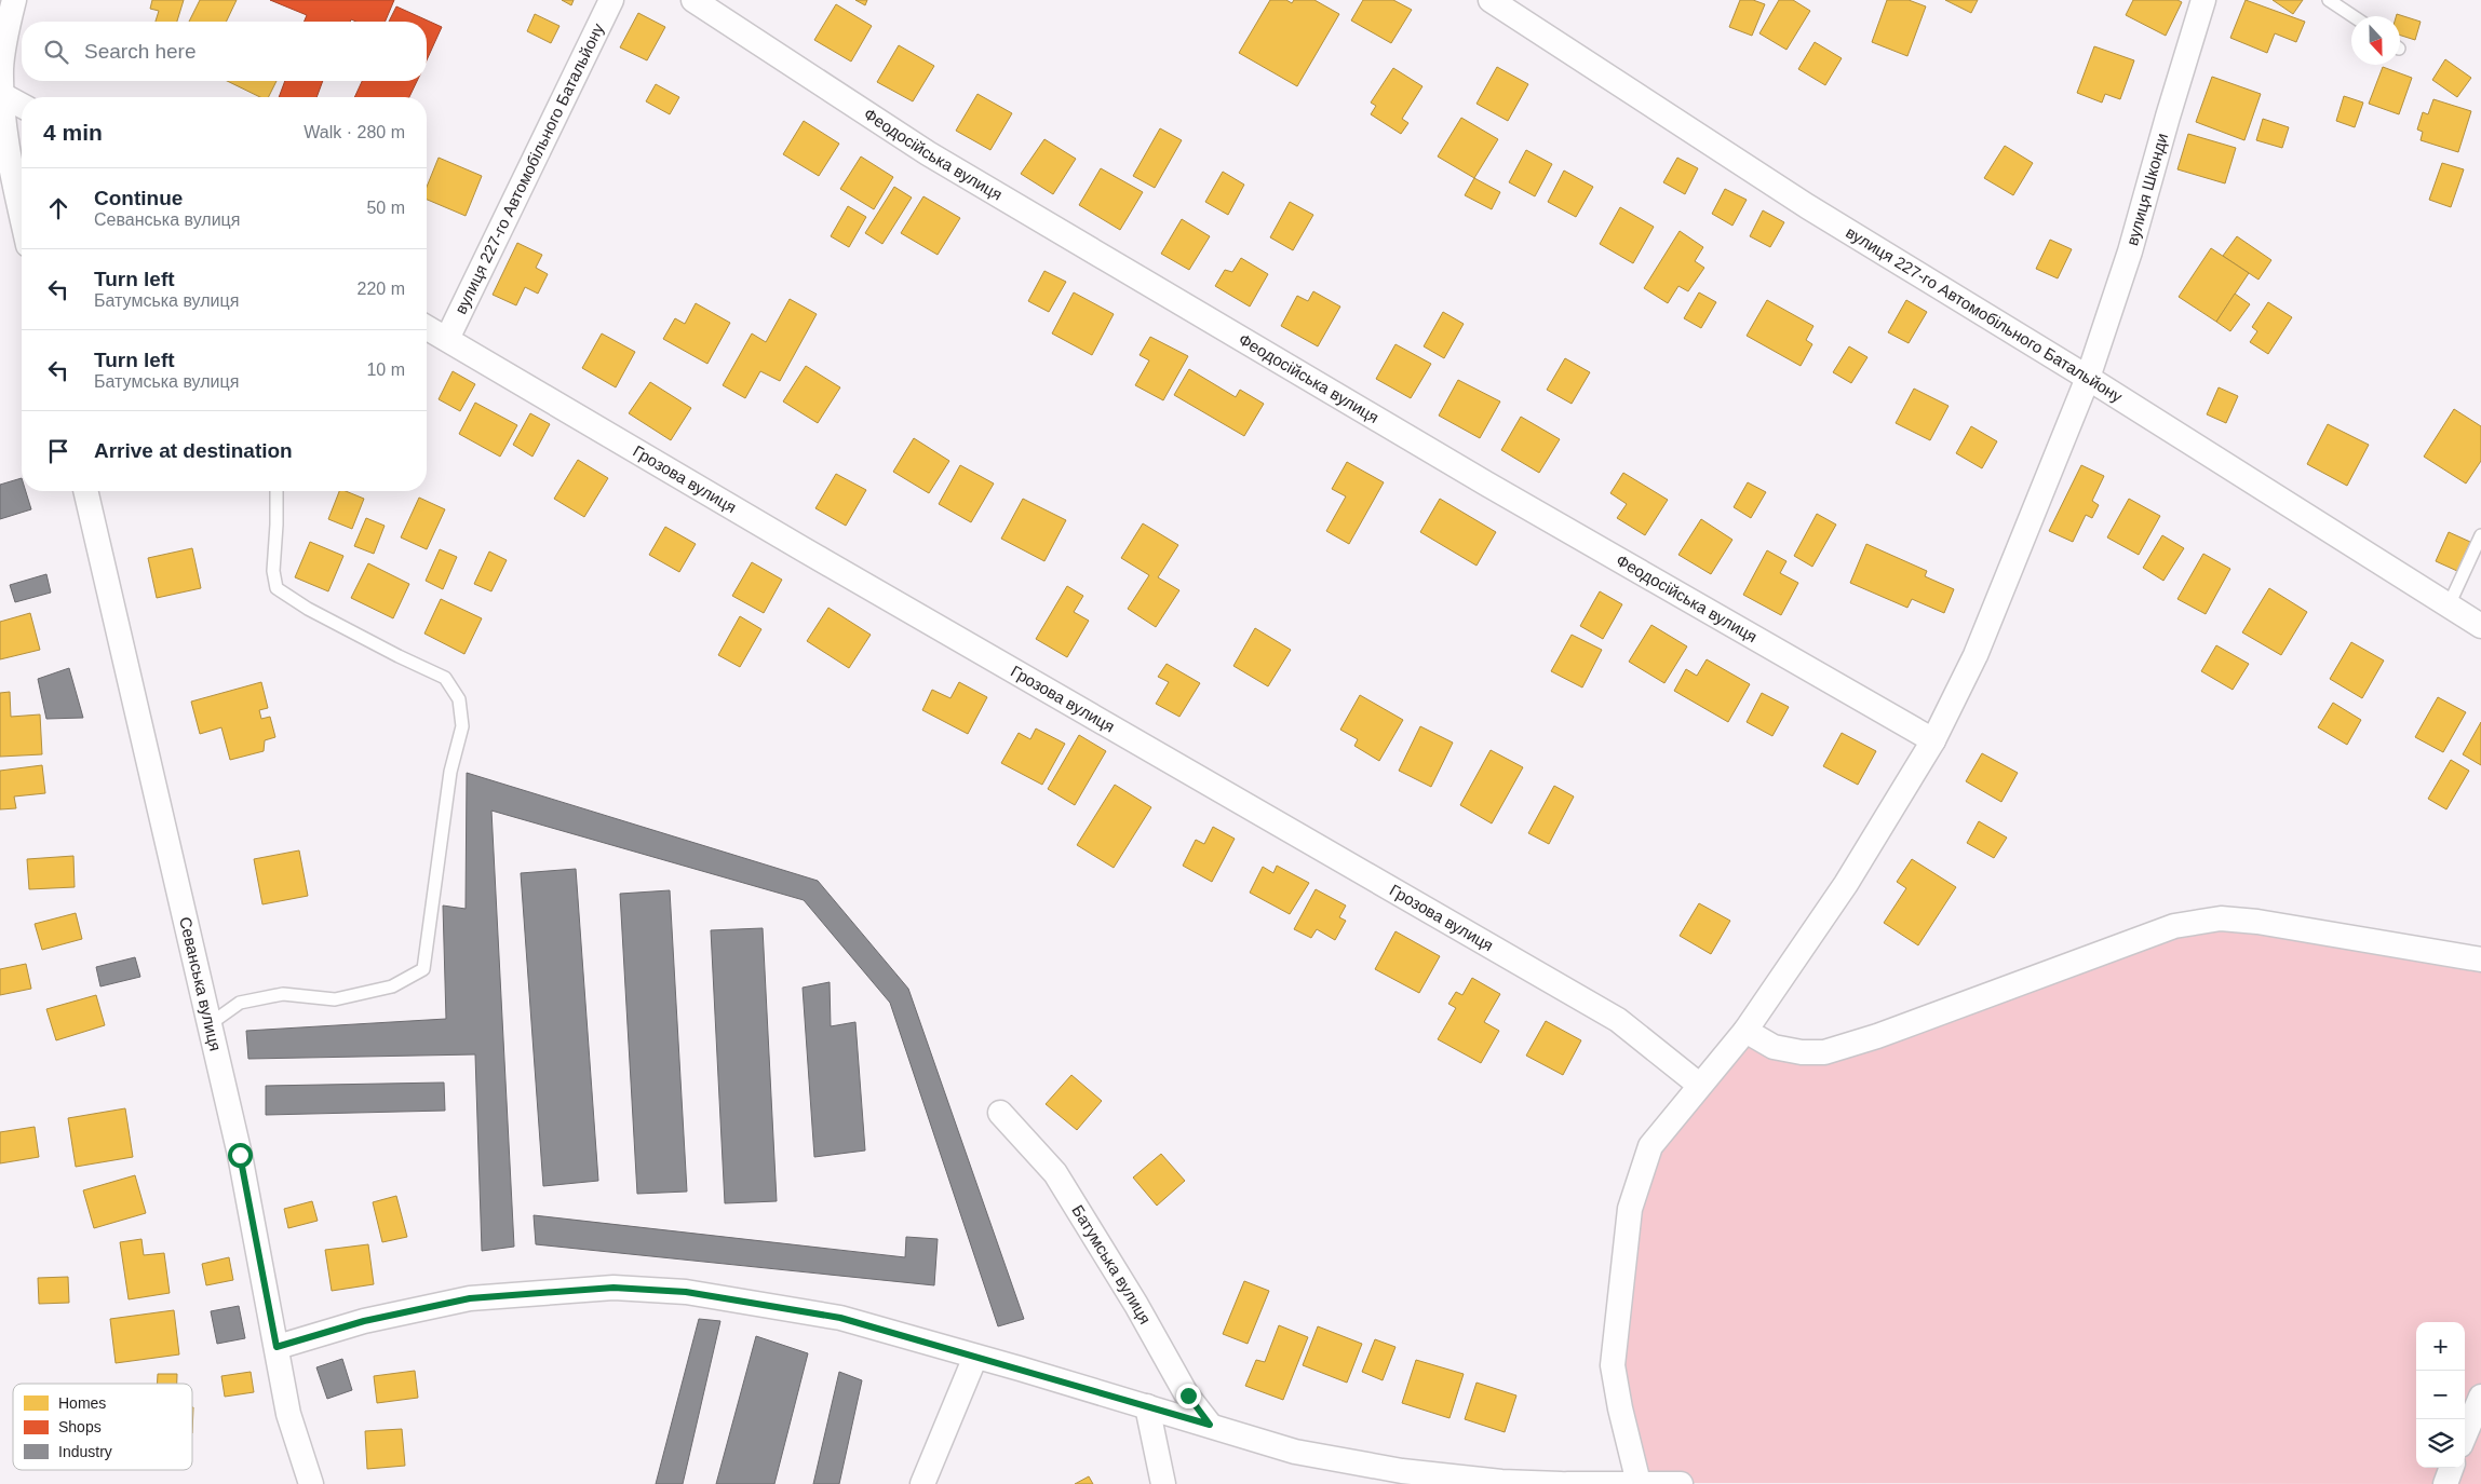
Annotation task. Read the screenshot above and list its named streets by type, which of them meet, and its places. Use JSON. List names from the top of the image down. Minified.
{"streets":{"street":["Феодосійська вулиця","вулиця 227-го Автомобільного Батальйону","вулиця Шконди","Грозова вулиця","Севанська вулиця","Батумська вулиця"]},"crossings":[["Феодосійська вулиця","вулиця Шконди"],["вулиця 227-го Автомобільного Батальйону","вулиця Шконди"],["вулиця 227-го Автомобільного Батальйону","Грозова вулиця"],["вулиця Шконди","Грозова вулиця"]],"legend":["Homes","Shops","Industry"],"north":"bottom","page":{"search":"Search here","heading":["4 min","Walk · 280 m"],"list":[["Continue","Севанська вулиця","50 m"],["Turn left","Батумська вулиця","220 m"],["Turn left","Батумська вулиця","10 m"],"Arrive at destination"],"map_buttons":["+","−"]}}
